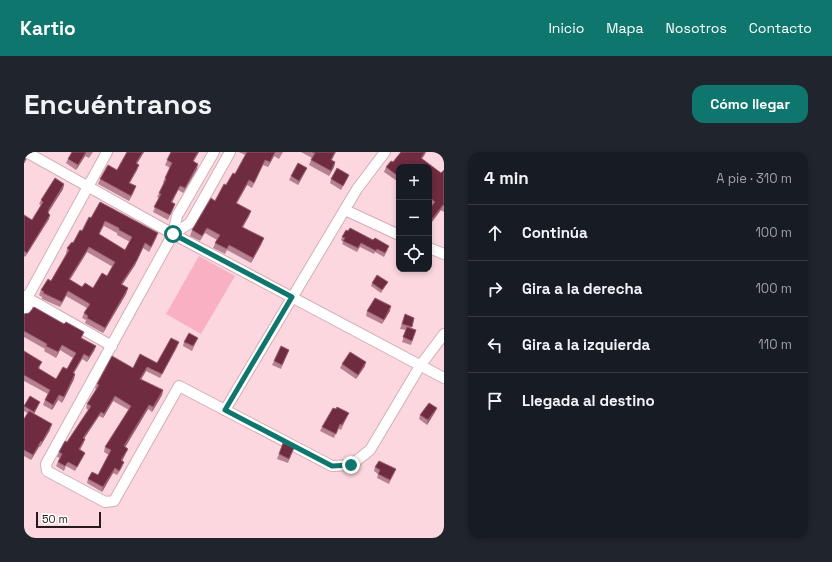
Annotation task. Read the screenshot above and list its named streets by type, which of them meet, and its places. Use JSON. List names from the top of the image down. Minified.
{"scale_bar":"50 m","page":{"header":"Kartio","nav":["Inicio","Mapa","Nosotros","Contacto"],"buttons":"Cómo llegar","title":"Encuéntranos","heading":["4 min","A pie · 310 m"],"map_buttons":["+","−"],"list":[["Continúa","100 m"],["Gira a la derecha","100 m"],["Gira a la izquierda","110 m"],"Llegada al destino"],"scale":"50 m"}}
